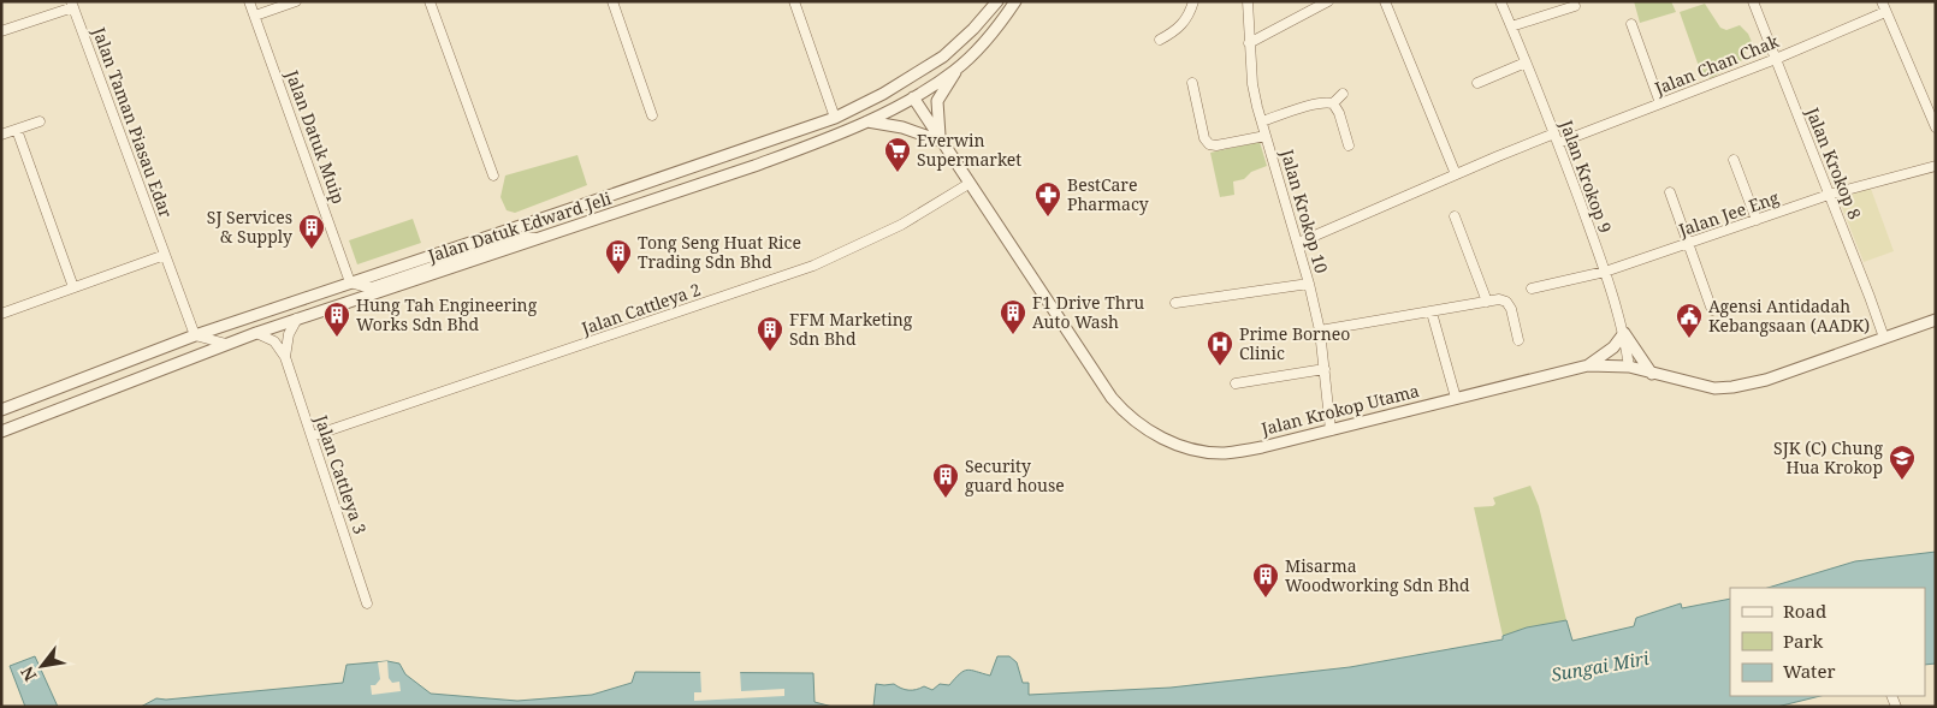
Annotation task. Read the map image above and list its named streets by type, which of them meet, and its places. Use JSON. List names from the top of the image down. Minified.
{"streets":{"street":["Jalan Chan Chak","Jalan Taman Piasau Edar","Jalan Datuk Muip","Jalan Krokop 8","Jalan Krokop 9","Jalan Krokop 10","Jalan Jee Eng","Jalan Datuk Edward Jeli","Jalan Cattleya 2","Jalan Krokop Utama","Jalan Cattleya 3"]},"crossings":[["Jalan Chan Chak","Jalan Krokop 8"],["Jalan Chan Chak","Jalan Krokop 9"],["Jalan Chan Chak","Jalan Krokop 10"],["Jalan Taman Piasau Edar","Jalan Datuk Edward Jeli"],["Jalan Datuk Muip","Jalan Datuk Edward Jeli"],["Jalan Krokop 8","Jalan Jee Eng"],["Jalan Krokop 8","Jalan Krokop Utama"],["Jalan Krokop 9","Jalan Jee Eng"],["Jalan Krokop 9","Jalan Krokop Utama"],["Jalan Krokop 10","Jalan Krokop Utama"],["Jalan Datuk Edward Jeli","Jalan Krokop Utama"],["Jalan Datuk Edward Jeli","Jalan Cattleya 3"],["Jalan Cattleya 2","Jalan Krokop Utama"],["Jalan Cattleya 2","Jalan Cattleya 3"]],"water":["Sungai Miri"],"places":{"supermarket":["Everwin Supermarket"],"pharmacy":["BestCare Pharmacy"],"building":["SJ Services & Supply","Tong Seng Huat Rice Trading Sdn Bhd","F1 Drive Thru Auto Wash","Hung Tah Engineering Works Sdn Bhd","FFM Marketing Sdn Bhd","Security guard house","Misarma Woodworking Sdn Bhd"],"public building":["Agensi Antidadah Kebangsaan (AADK)"],"hospital":["Prime Borneo Clinic"],"school or university":["SJK (C) Chung Hua Krokop"]},"legend":["Road","Park","Water"],"north":"bottom left"}
